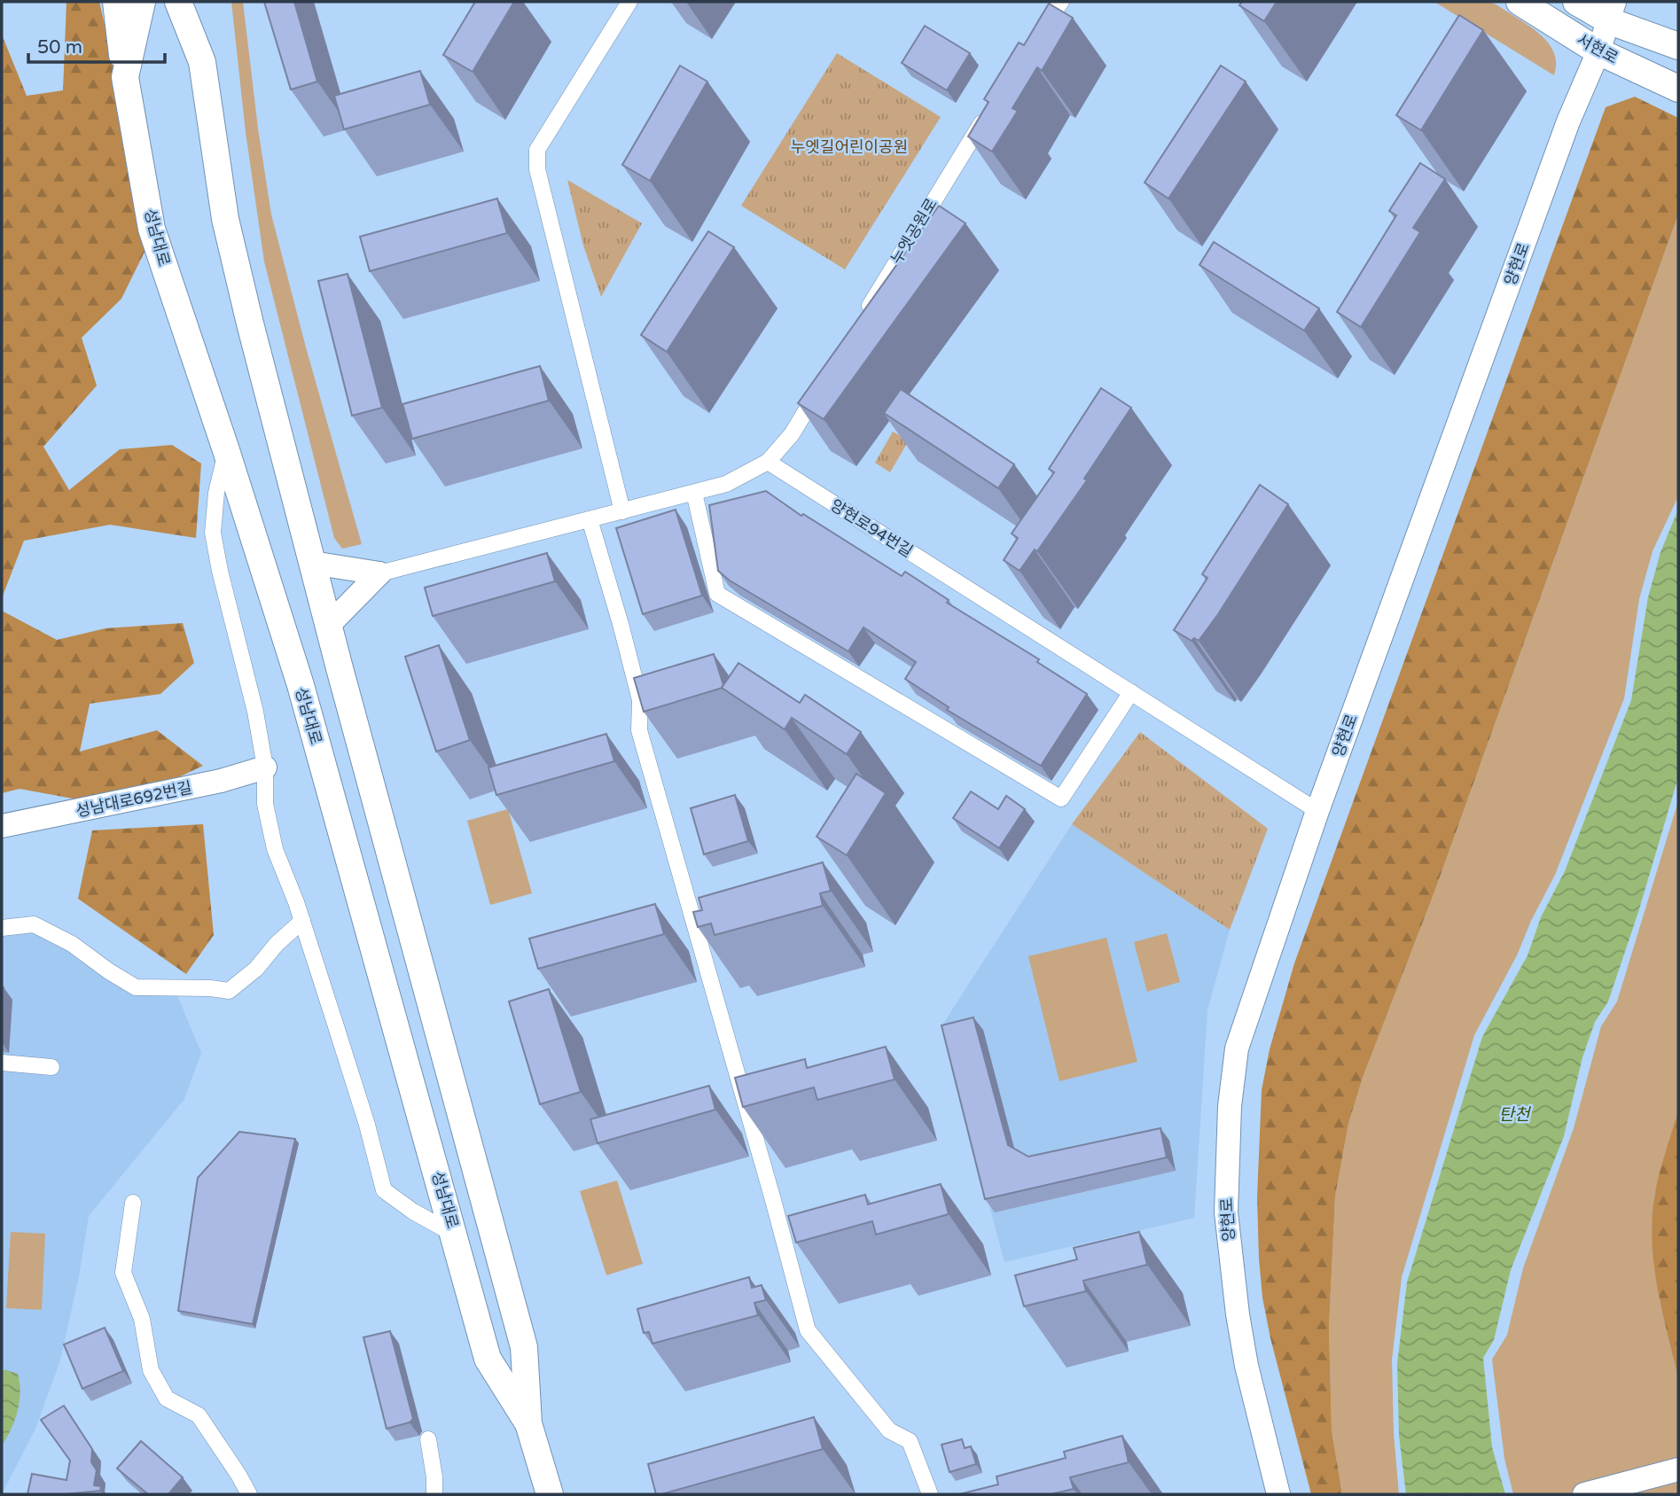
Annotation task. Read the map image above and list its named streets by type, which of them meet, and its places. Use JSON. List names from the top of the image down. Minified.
{"streets":{"main road":["서현로","성남대로","양현로","성남대로692번길"],"street":["누엣공원로","양현로94번길"]},"crossings":[["서현로","양현로"],["양현로","양현로94번길"]],"water":["탄천"],"parks":["누엣길어린이공원"],"scale_bar":"50 m"}
